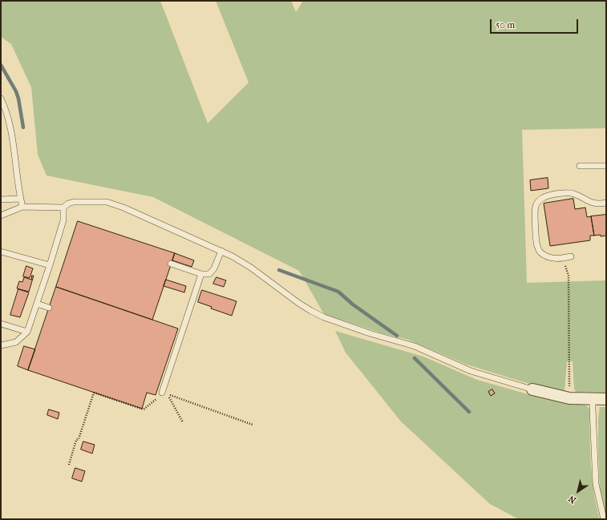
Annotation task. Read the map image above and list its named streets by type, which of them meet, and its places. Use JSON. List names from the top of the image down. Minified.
{"scale_bar":"50 m","north":"bottom left"}
